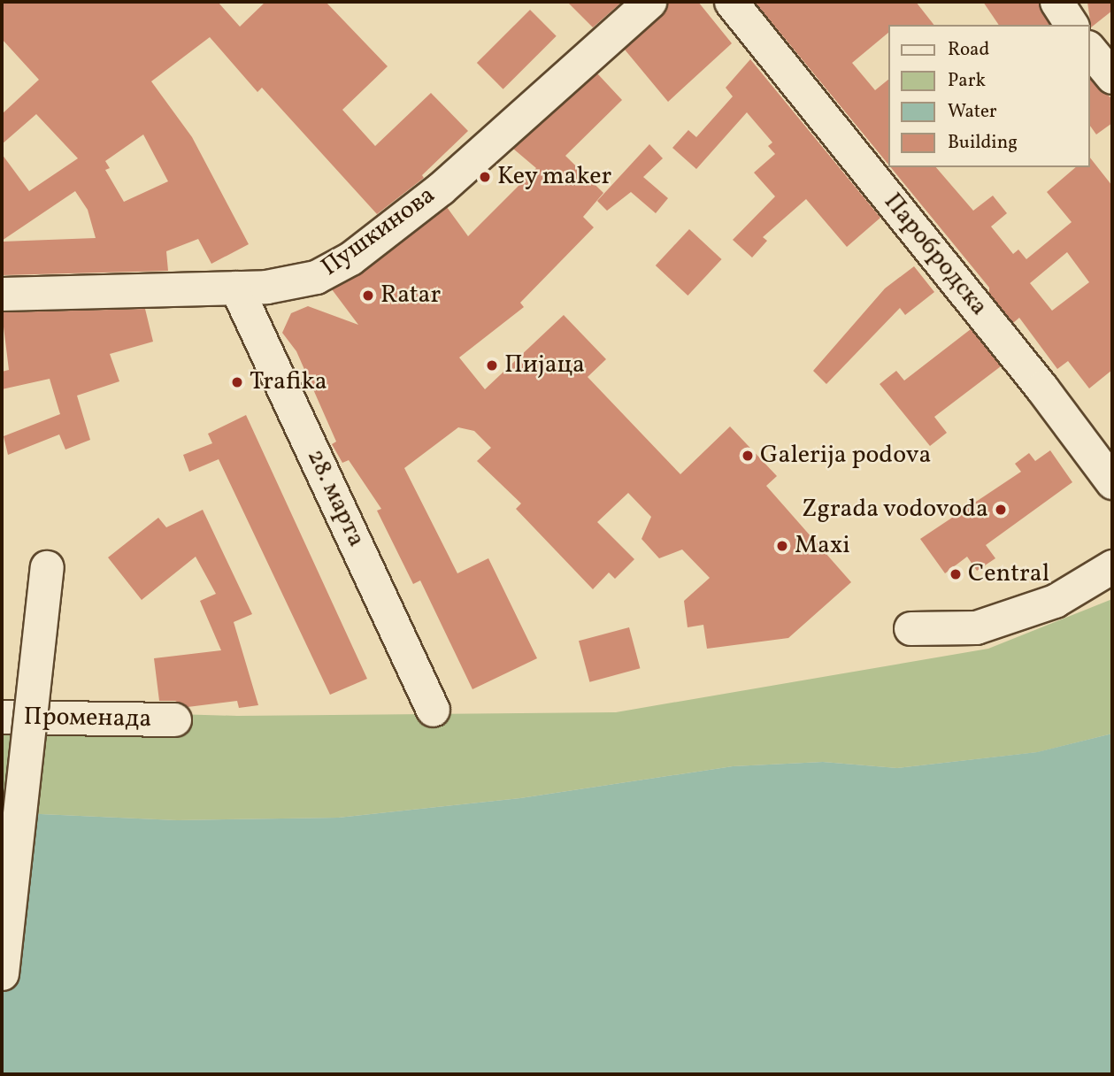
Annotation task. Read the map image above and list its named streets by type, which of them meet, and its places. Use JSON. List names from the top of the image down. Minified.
{"streets":{"street":["Пушкинова","Паробродска","28. марта","Променада"]},"crossings":[["Пушкинова","28. марта"]],"places":["Key maker","Ratar","Пијаца","Trafika","Galerija podova","Zgrada vodovoda","Maxi","Central"],"legend":["Road","Park","Water","Building"]}
